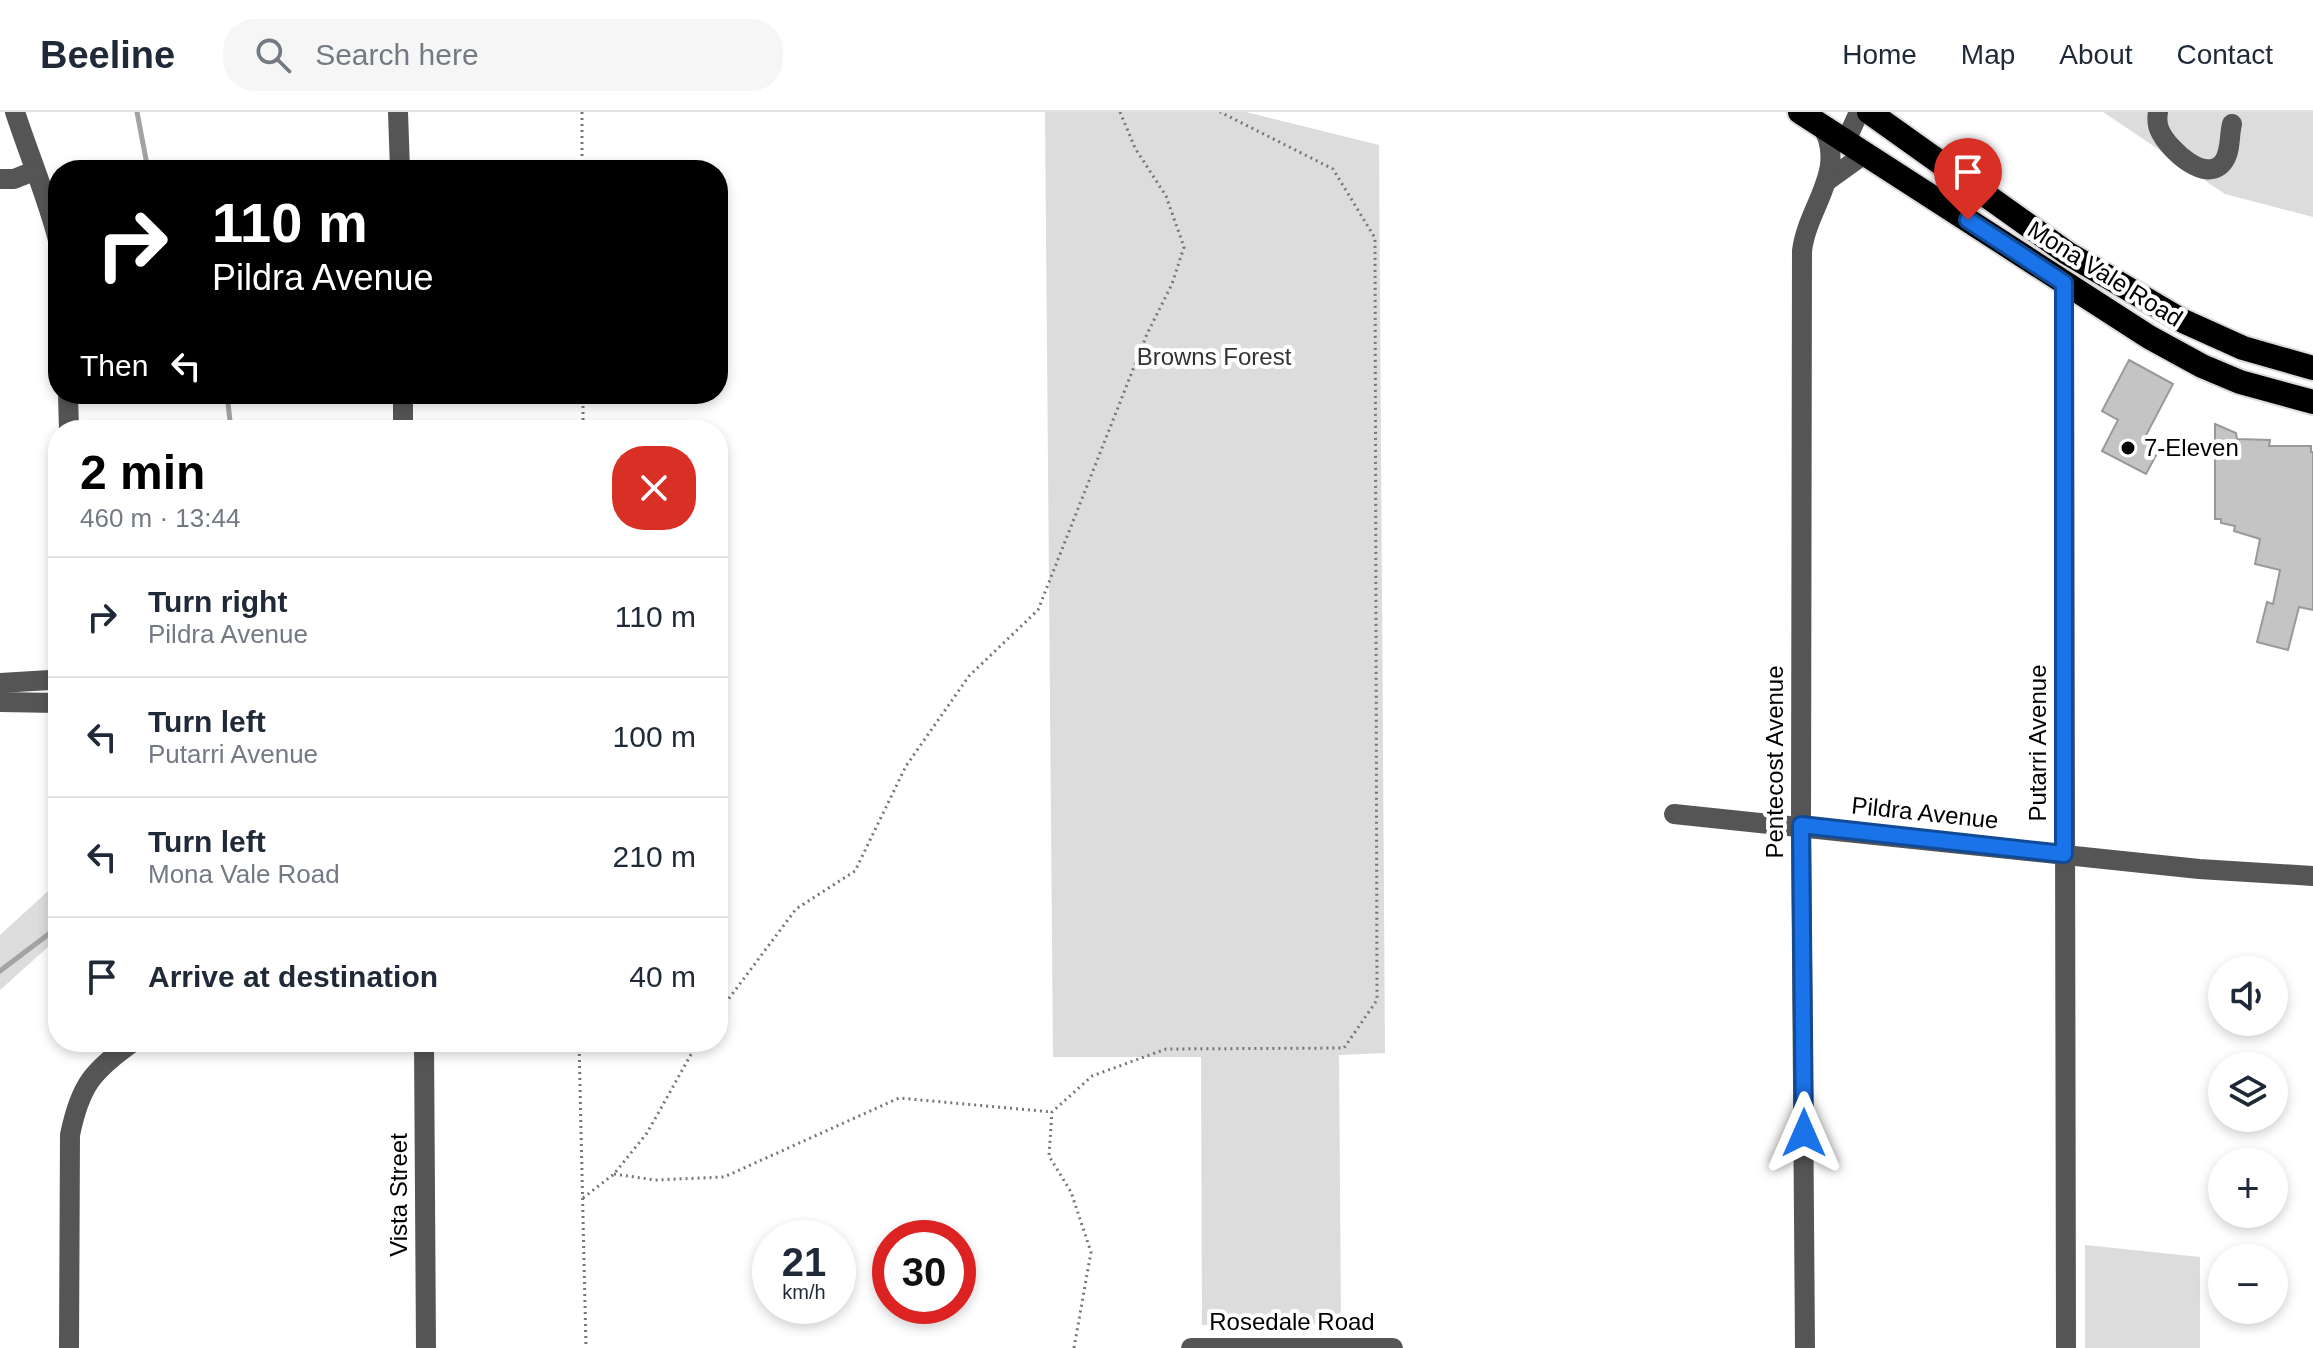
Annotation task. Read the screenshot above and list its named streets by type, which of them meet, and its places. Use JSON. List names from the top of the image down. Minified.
{"streets":{"highway":["Mona Vale Road"],"street":["Putarri Avenue","Pentecost Avenue","Pildra Avenue","Vista Street","Rosedale Road"]},"crossings":[["Mona Vale Road","Putarri Avenue"],["Mona Vale Road","Pentecost Avenue"],["Putarri Avenue","Pildra Avenue"],["Pentecost Avenue","Pildra Avenue"]],"parks":["Browns Forest"],"places":["7-Eleven"],"page":{"header":"Beeline","search":"Search here","nav":["Home","Map","About","Contact"],"turn":["110 m","Pildra Avenue"],"then":"Then","heading":["2 min","460 m · 13:44"],"list":[{"name":"Turn right","note":"Pildra Avenue","value":"110 m"},{"name":"Turn left","note":"Putarri Avenue","value":"100 m"},{"name":"Turn left","note":"Mona Vale Road","value":"210 m"},{"name":"Arrive at destination","value":"40 m"}],"map_buttons":["+","−"],"speed":"21 km/h","limit":"30"}}
